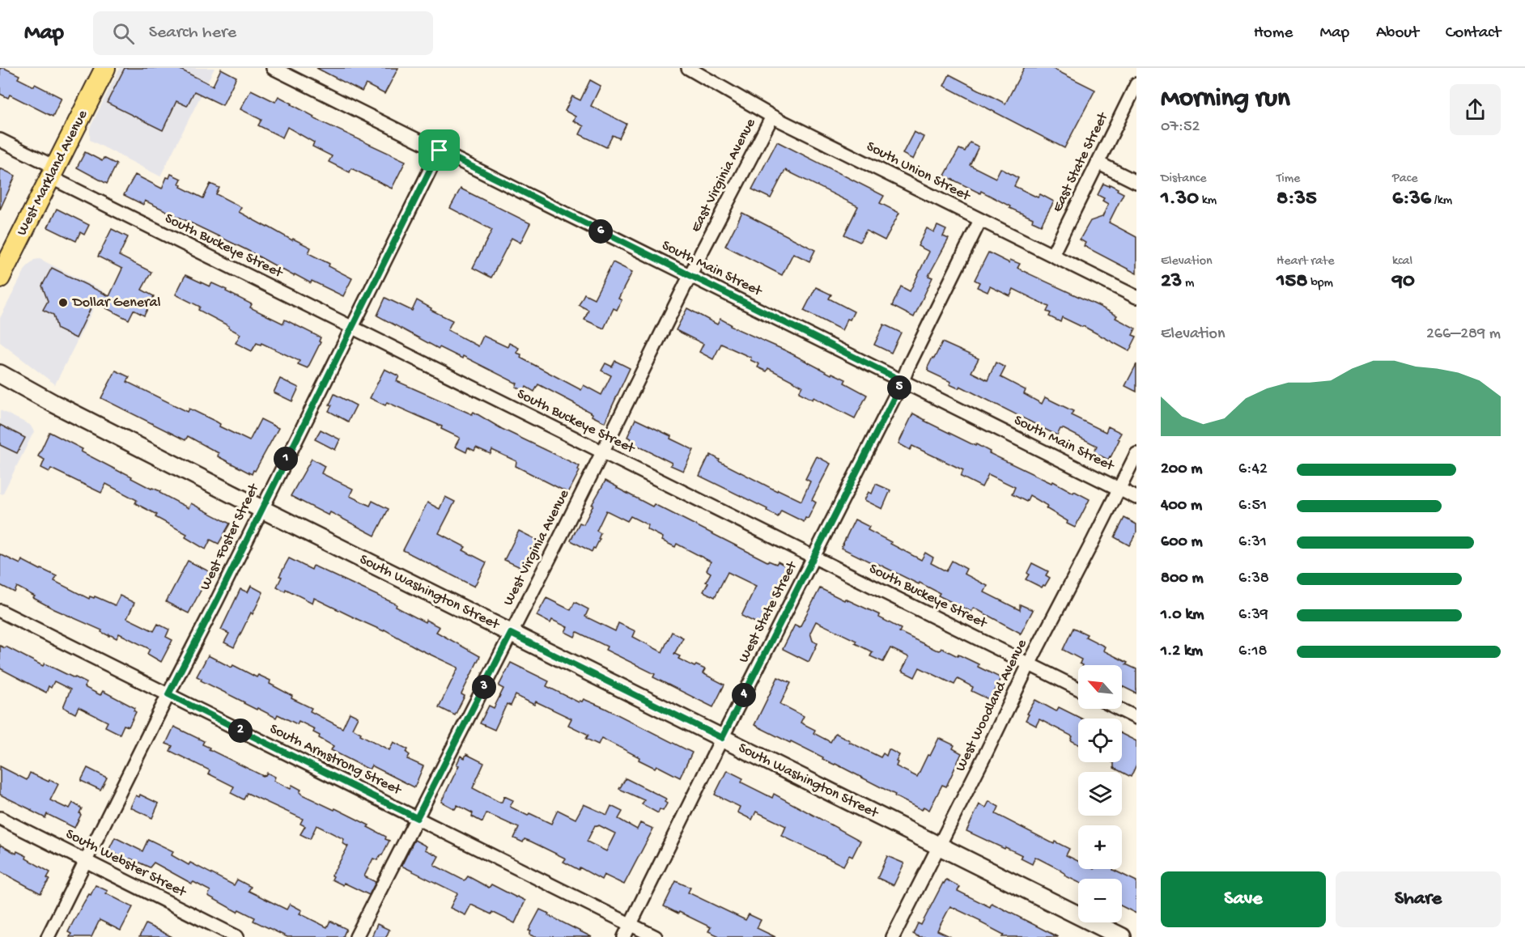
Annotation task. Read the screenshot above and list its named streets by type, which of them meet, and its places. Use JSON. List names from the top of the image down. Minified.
{"streets":{"main road":["West Markland Avenue","South Washington Street"],"street":["East State Street","South Union Street","East Virginia Avenue","South Buckeye Street","South Main Street","West Foster Street","West Virginia Avenue","West State Street","West Woodland Avenue","South Armstrong Street","South Webster Street"]},"crossings":[["East State Street","South Union Street"],["South Union Street","East Virginia Avenue"],["West Markland Avenue","South Buckeye Street"],["East Virginia Avenue","South Main Street"],["East Virginia Avenue","West Virginia Avenue"],["South Buckeye Street","West Foster Street"],["South Buckeye Street","West Virginia Avenue"],["South Buckeye Street","West State Street"],["South Buckeye Street","West Woodland Avenue"],["South Main Street","West Foster Street"],["South Main Street","West Virginia Avenue"],["South Main Street","West State Street"],["South Main Street","West Woodland Avenue"],["West Foster Street","South Washington Street"],["West Foster Street","South Armstrong Street"],["West Foster Street","South Webster Street"],["West Virginia Avenue","South Washington Street"],["West Virginia Avenue","South Armstrong Street"],["South Washington Street","West State Street"],["South Washington Street","West Woodland Avenue"],["West State Street","South Armstrong Street"]],"places":["Dollar General"],"north":"top left","page":{"header":"Map","search":"Search here","nav":["Home","Map","About","Contact"],"heading":["Morning run","07:52"],"stats":[["Distance","1.30 km"],["Time","8:35"],["Pace","6:36 /km"],["Elevation","23 m"],["Heart rate","158 bpm"],["kcal","90"]],"pins":["6","5","1","3","4","2"],"chart":["Elevation","266–289 m"],"list":[{"name":"200 m","note":"6:42"},{"name":"400 m","note":"6:51"},{"name":"600 m","note":"6:31"},{"name":"800 m","note":"6:38"},{"name":"1.0 km","note":"6:39"},{"name":"1.2 km","note":"6:18"}],"map_buttons":["+","−"],"buttons":["Save","Share"]}}
